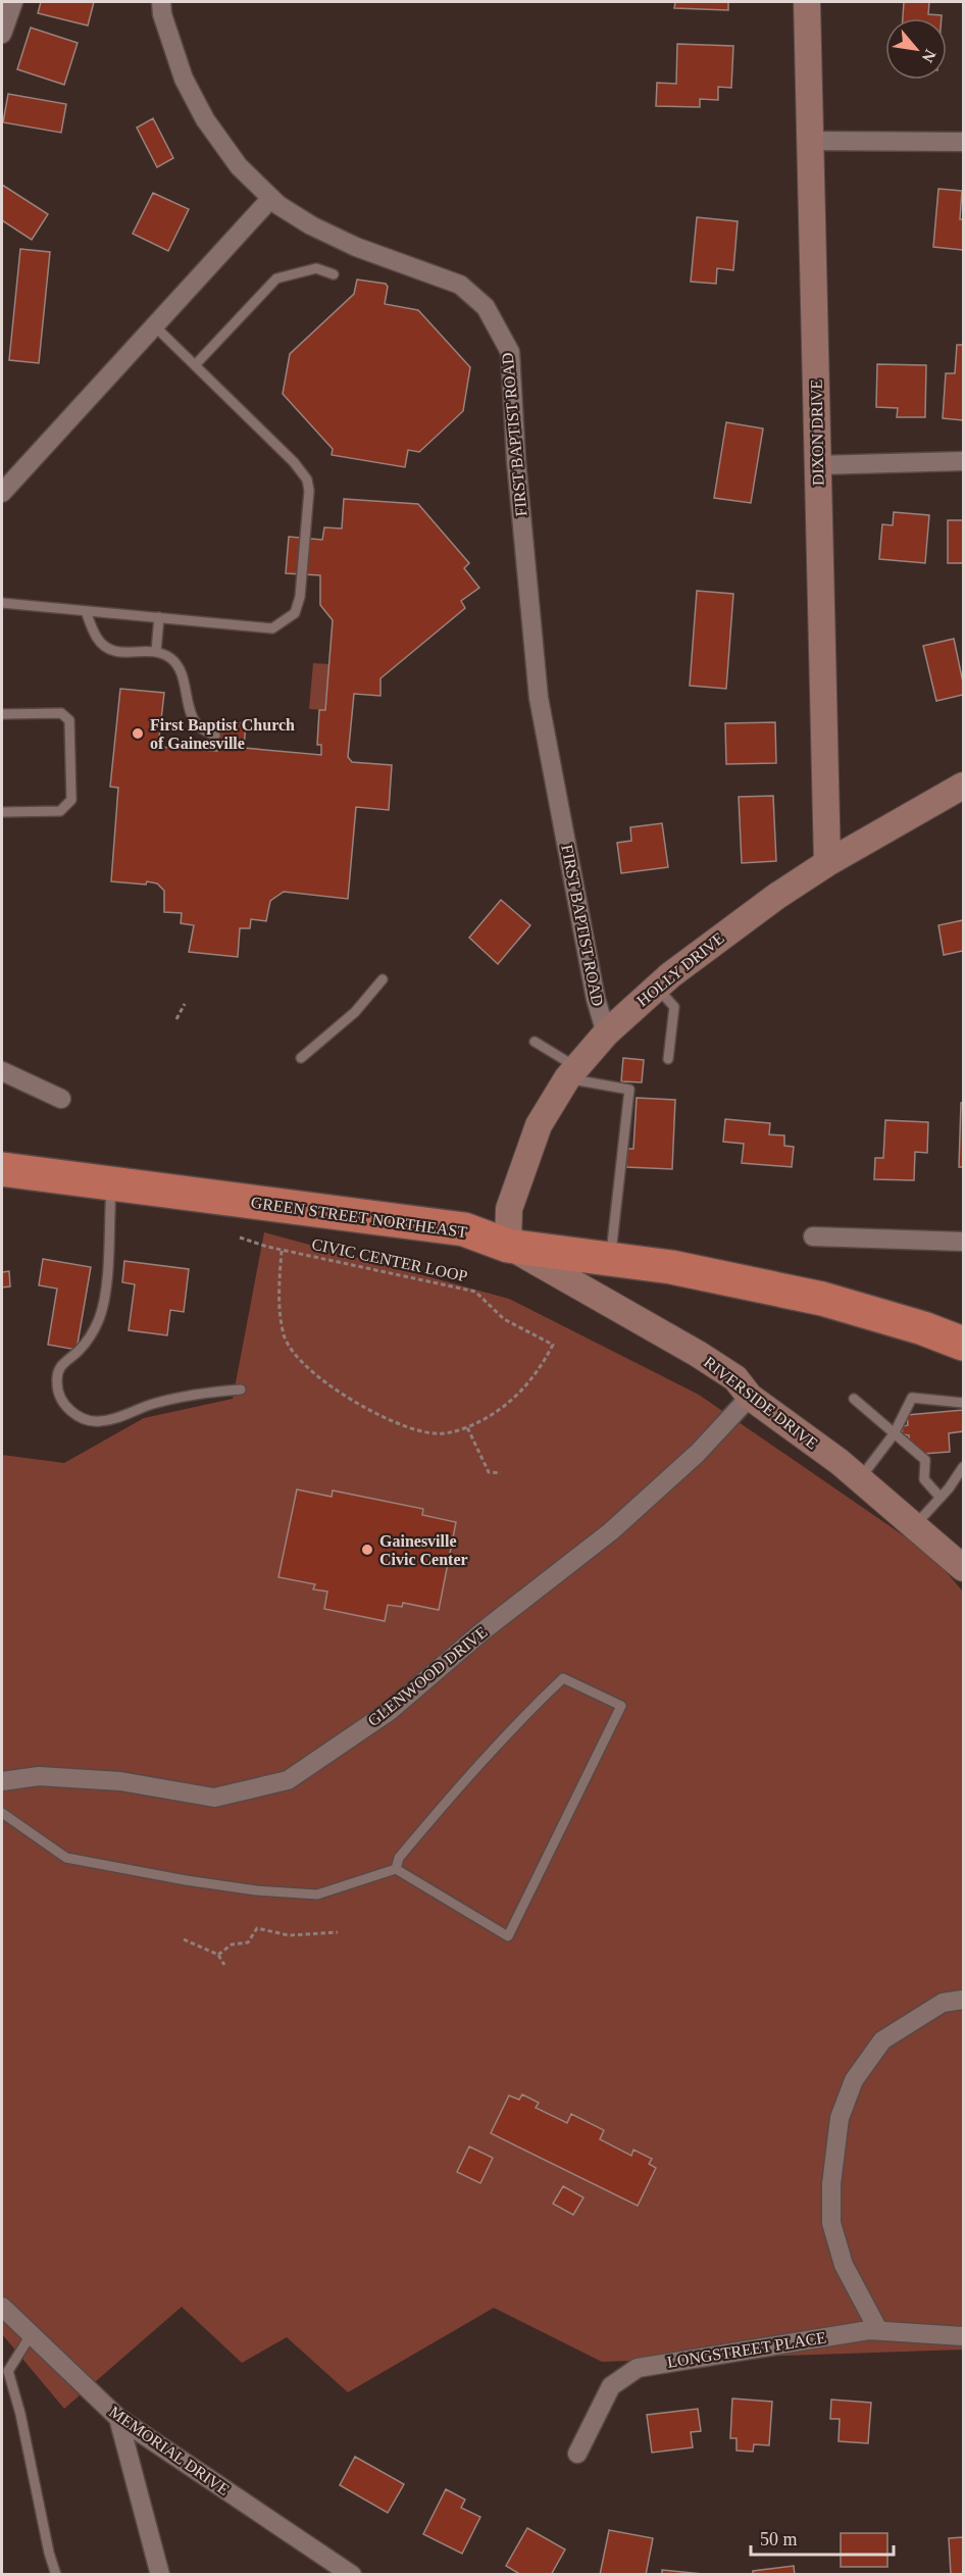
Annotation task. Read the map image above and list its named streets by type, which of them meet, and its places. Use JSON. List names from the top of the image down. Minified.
{"streets":{"highway":["GREEN STREET NORTHEAST"],"street":["DIXON DRIVE","FIRST BAPTIST ROAD","HOLLY DRIVE","RIVERSIDE DRIVE","GLENWOOD DRIVE","LONGSTREET PLACE","MEMORIAL DRIVE"],"path":["CIVIC CENTER LOOP"]},"crossings":[["DIXON DRIVE","HOLLY DRIVE"],["FIRST BAPTIST ROAD","HOLLY DRIVE"],["HOLLY DRIVE","GREEN STREET NORTHEAST"],["HOLLY DRIVE","RIVERSIDE DRIVE"],["GREEN STREET NORTHEAST","RIVERSIDE DRIVE"],["RIVERSIDE DRIVE","GLENWOOD DRIVE"]],"places":["First Baptist Church of Gainesville","Gainesville Civic Center"],"scale_bar":"50 m","north":"bottom right"}
